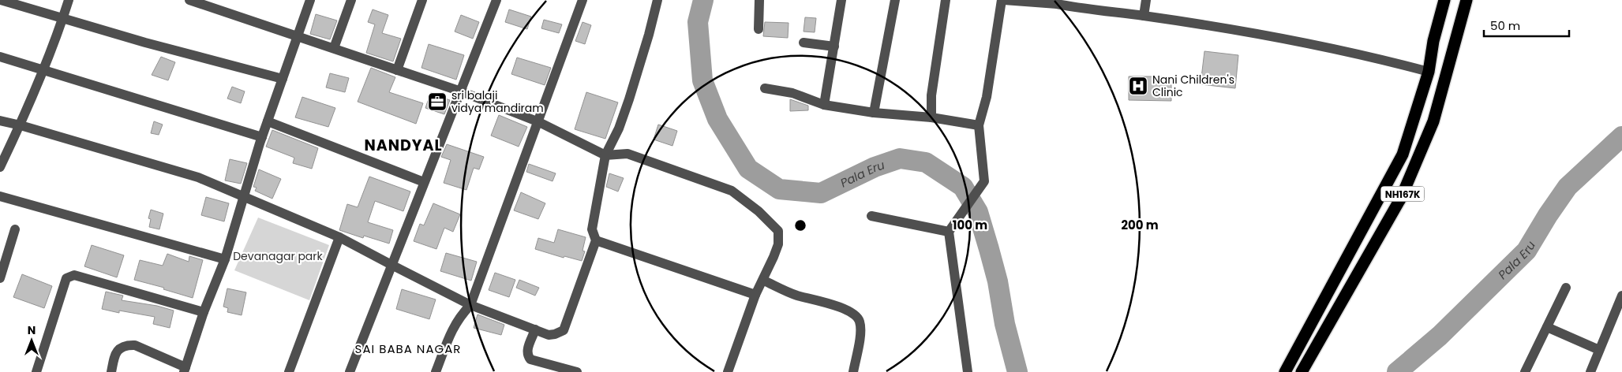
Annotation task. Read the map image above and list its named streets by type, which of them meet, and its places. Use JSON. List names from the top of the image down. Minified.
{"streets":{"highway":["NH167K"]},"districts":["NANDYAL","SAI BABA NAGAR"],"water":["Pala Eru"],"parks":["Devanagar park"],"places":{"hospital":["Nani Children's Clinic"],"office":["sri balaji vidya mandiram"]},"scale_bar":"50 m","north":"top","rings":["100 m","200 m"]}
